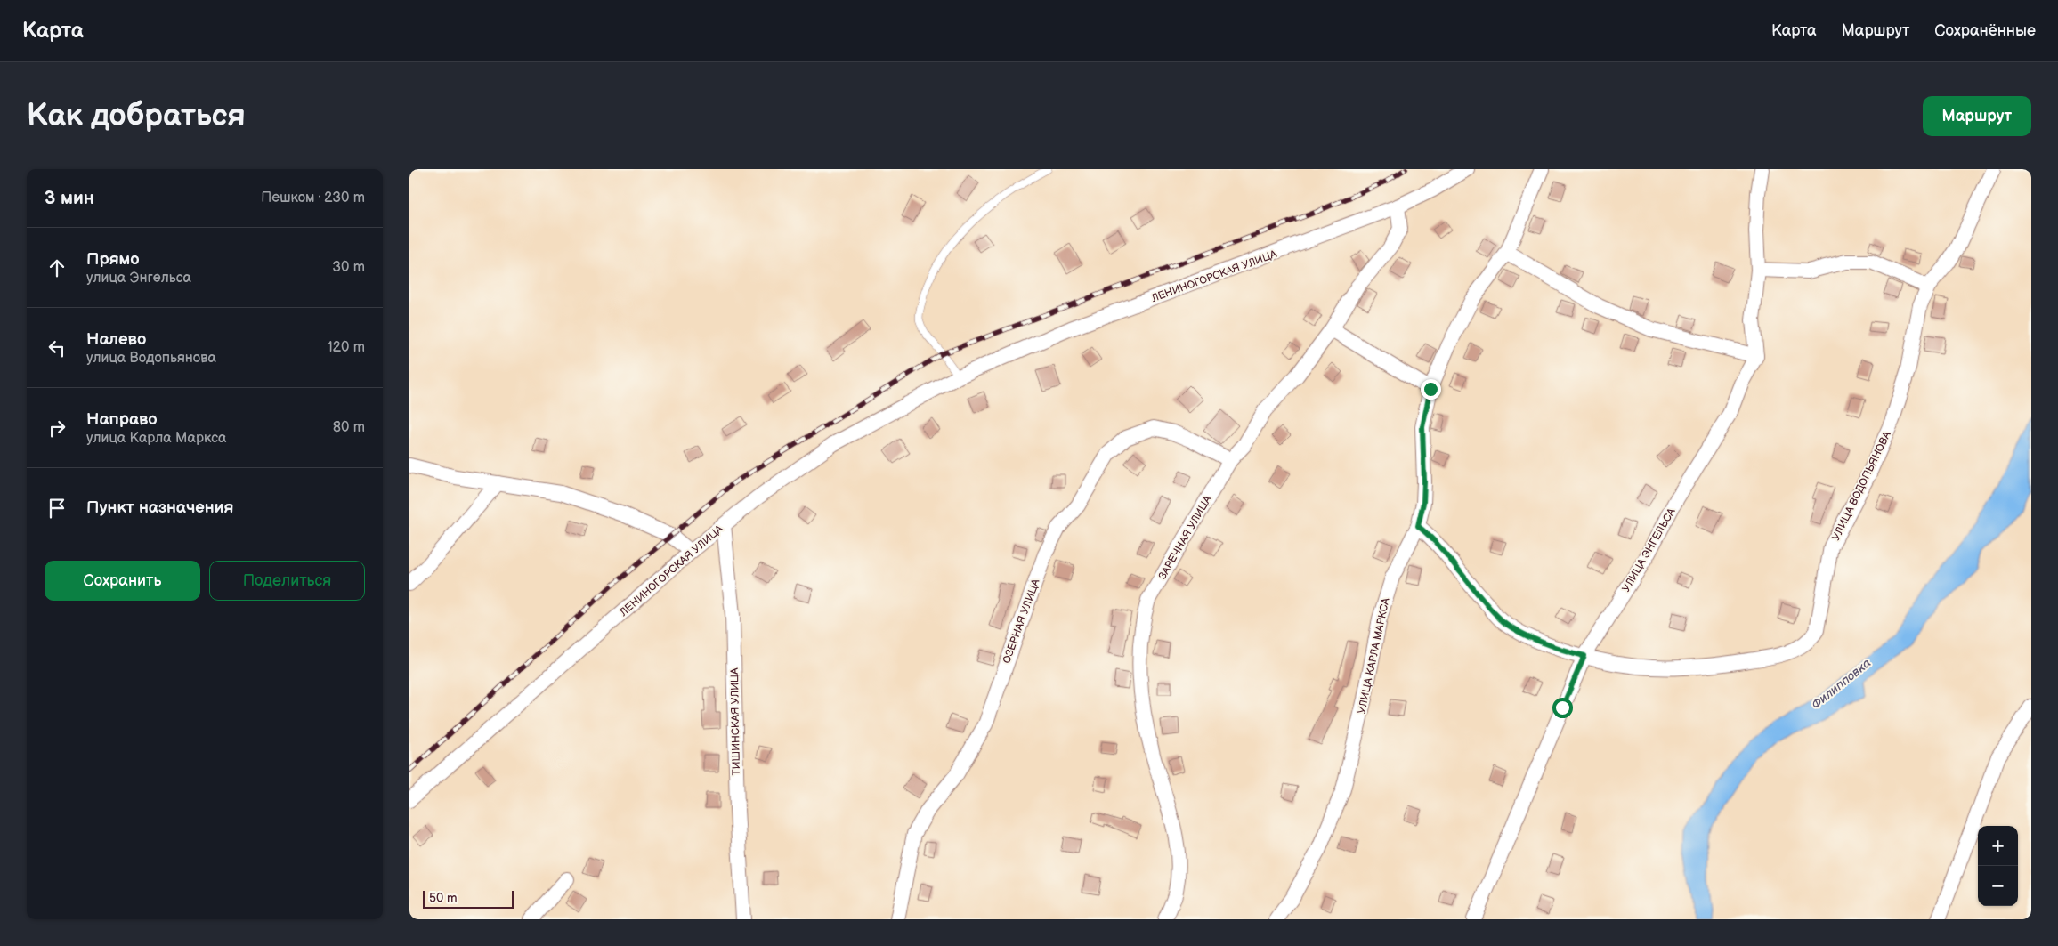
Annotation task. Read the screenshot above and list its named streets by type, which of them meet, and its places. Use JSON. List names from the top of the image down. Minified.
{"streets":{"street":["ЛЕНИНОГОРСКАЯ УЛИЦА","УЛИЦА ВОДОПЬЯНОВА","ЗАРЕЧНАЯ УЛИЦА","УЛИЦА ЭНГЕЛЬСА","ОЗЕРНАЯ УЛИЦА","УЛИЦА КАРЛА МАРКСА","ТИШИНСКАЯ УЛИЦА"]},"crossings":[["ЛЕНИНОГОРСКАЯ УЛИЦА","ЗАРЕЧНАЯ УЛИЦА"],["ЛЕНИНОГОРСКАЯ УЛИЦА","ТИШИНСКАЯ УЛИЦА"],["УЛИЦА ВОДОПЬЯНОВА","УЛИЦА ЭНГЕЛЬСА"],["УЛИЦА ВОДОПЬЯНОВА","УЛИЦА КАРЛА МАРКСА"],["ЗАРЕЧНАЯ УЛИЦА","ОЗЕРНАЯ УЛИЦА"]],"water":["Филипповка"],"scale_bar":"50 m","page":{"header":"Карта","nav":["Карта","Маршрут","Сохранённые"],"buttons":["Маршрут",["Сохранить","Поделиться"]],"title":"Как добраться","heading":["3 мин","Пешком · 230 m"],"list":[["Прямо","улица Энгельса","30 m"],["Налево","улица Водопьянова","120 m"],["Направо","улица Карла Маркса","80 m"],"Пункт назначения"],"map_buttons":["+","−"],"scale":"50 m"}}
